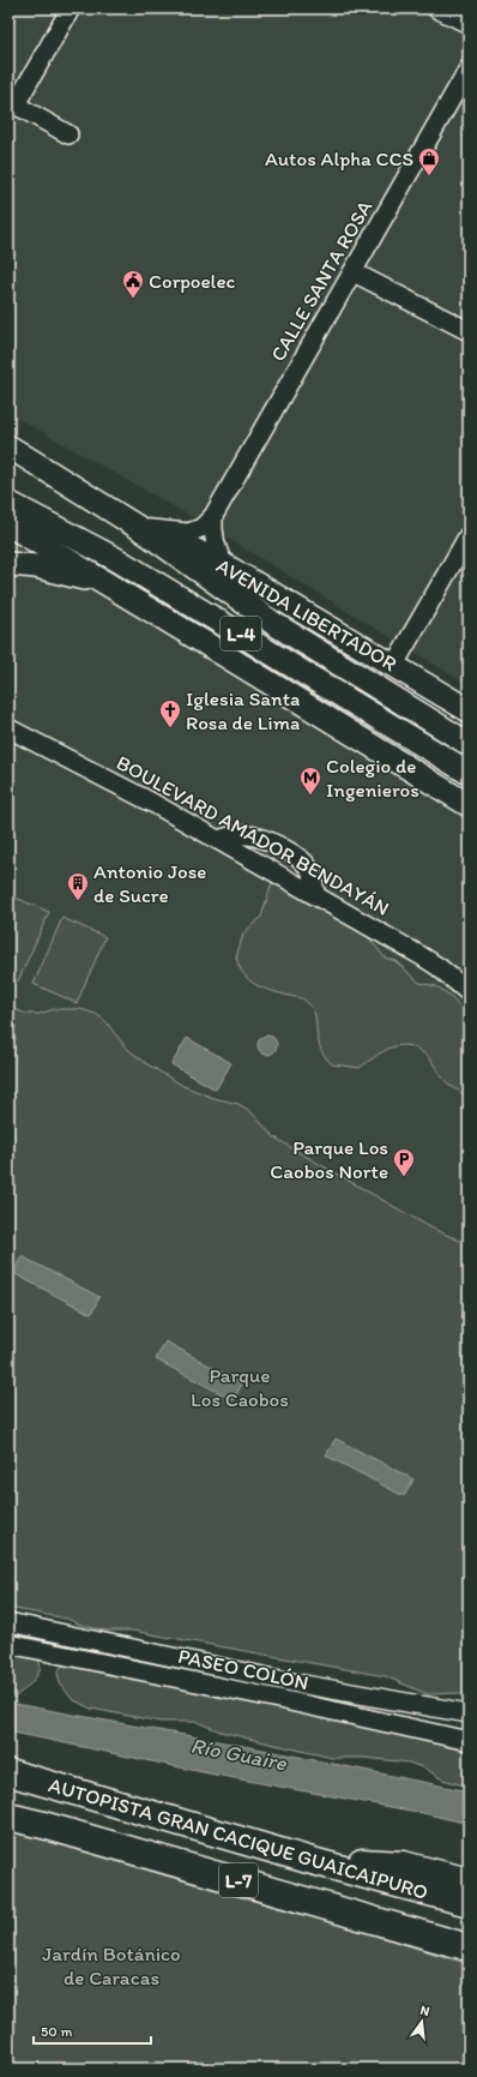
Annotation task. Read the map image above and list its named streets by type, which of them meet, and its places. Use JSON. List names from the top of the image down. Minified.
{"streets":{"highway":["AUTOPISTA GRAN CACIQUE GUAICAIPURO","L-7"],"main road":["AVENIDA LIBERTADOR","L-4"],"street":["CALLE SANTA ROSA","BOULEVARD AMADOR BENDAYÁN","PASEO COLÓN"]},"crossings":[["CALLE SANTA ROSA","AVENIDA LIBERTADOR"],["AVENIDA LIBERTADOR","L-4"]],"water":["Río Guaire"],"parks":["Parque Los Caobos","Jardín Botánico de Caracas"],"places":{"shop":["Autos Alpha CCS"],"public building":["Corpoelec"],"church":["Iglesia Santa Rosa de Lima"],"metro station":["Colegio de Ingenieros"],"building":["Antonio Jose de Sucre"],"parking":["Parque Los Caobos Norte"]},"scale_bar":"50 m","north":"top"}
